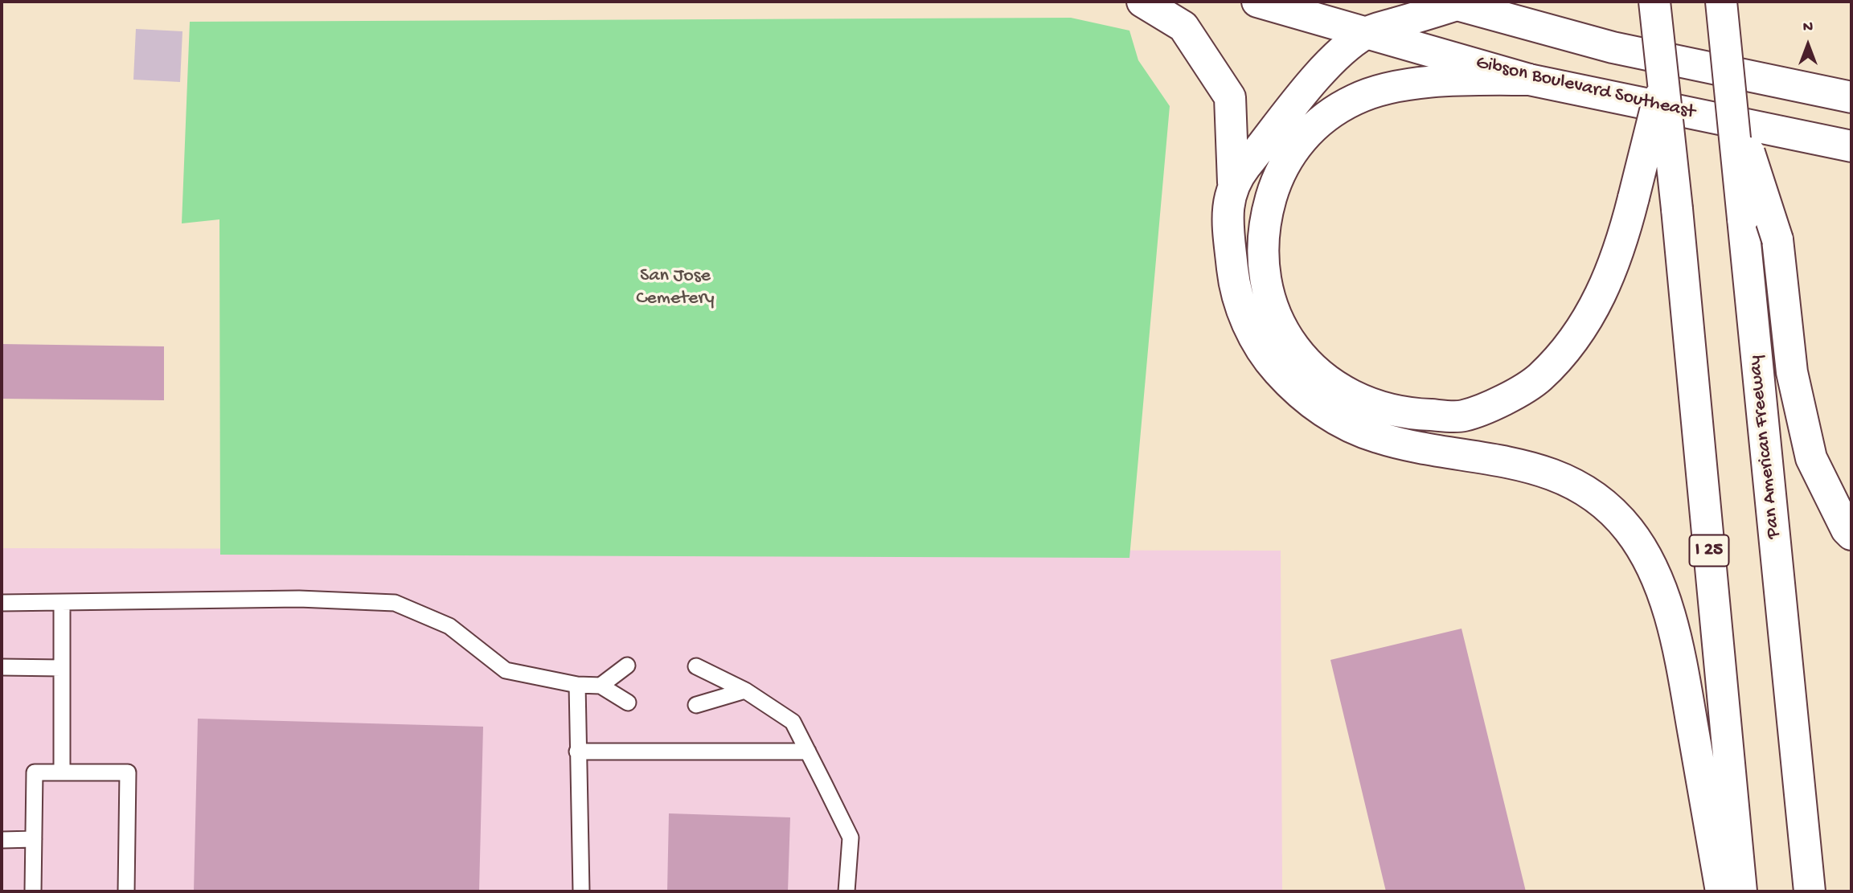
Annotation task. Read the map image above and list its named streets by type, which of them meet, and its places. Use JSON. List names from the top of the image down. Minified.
{"streets":{"main road":["Gibson Boulevard Southeast","Pan American Freeway","I 25"]},"parks":["San Jose Cemetery"],"north":"top"}
